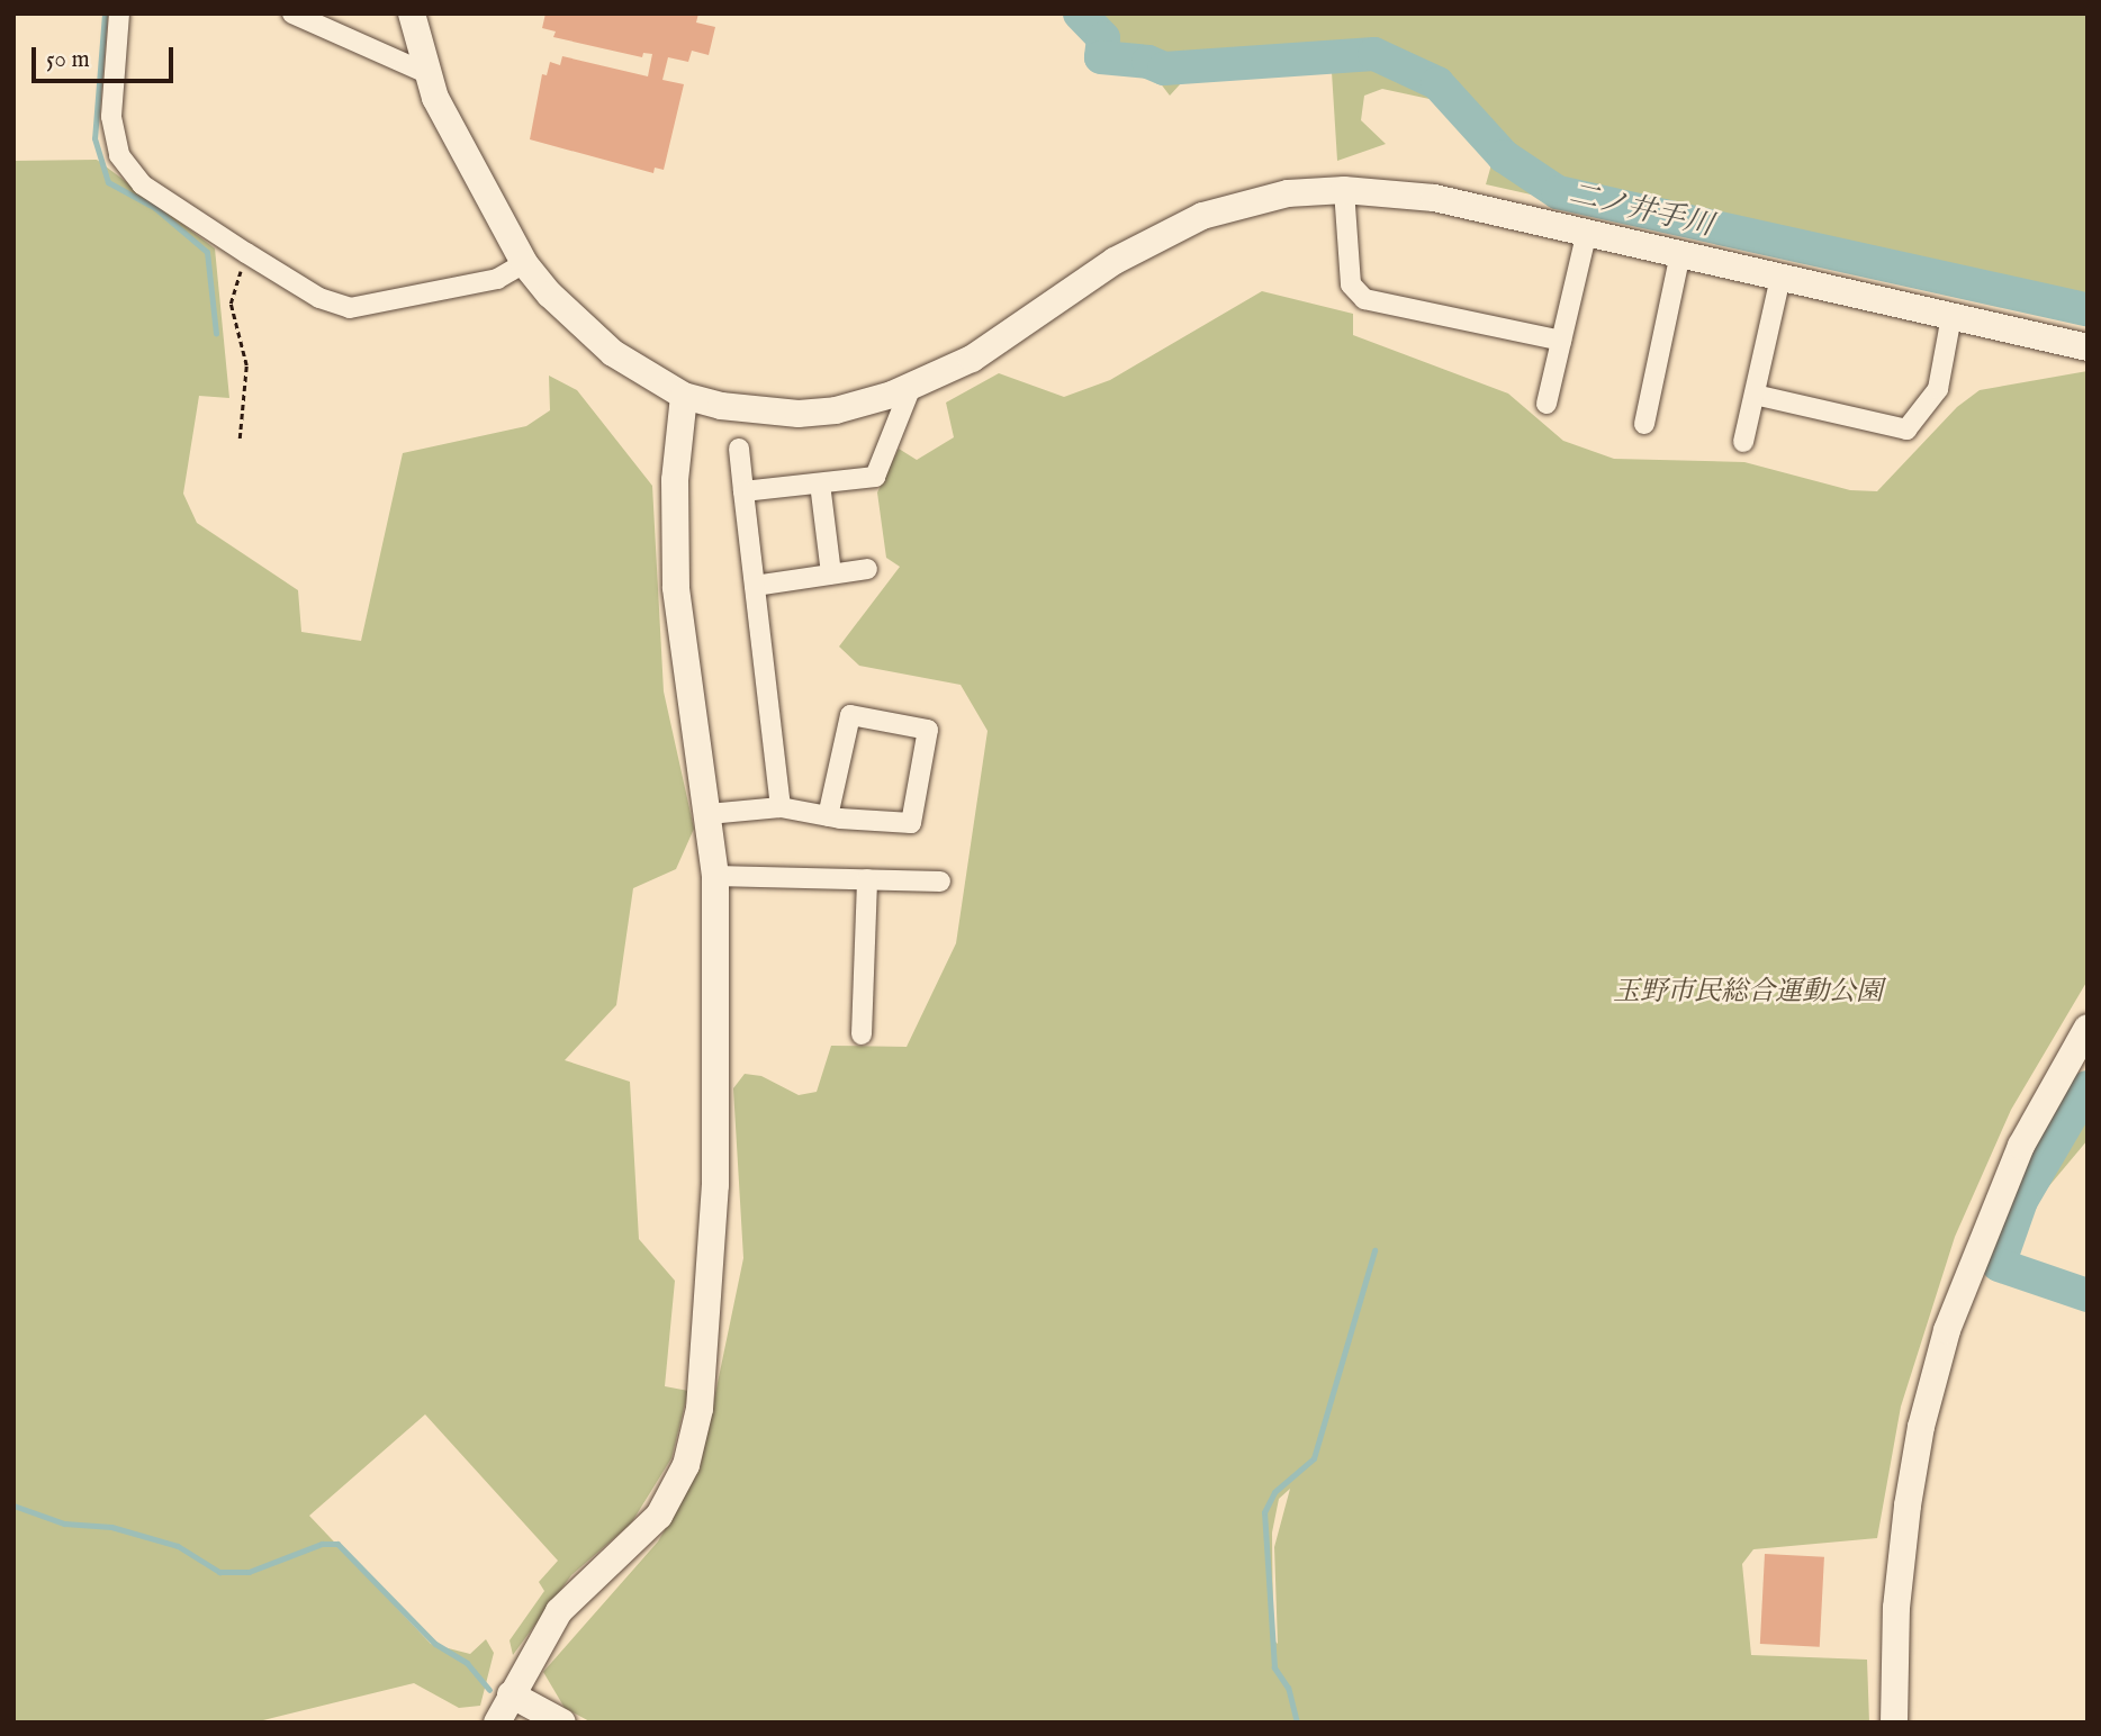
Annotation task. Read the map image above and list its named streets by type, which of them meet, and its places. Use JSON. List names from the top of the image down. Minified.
{"water":["二ノ井手川"],"parks":["玉野市民総合運動公園"],"scale_bar":"50 m"}
